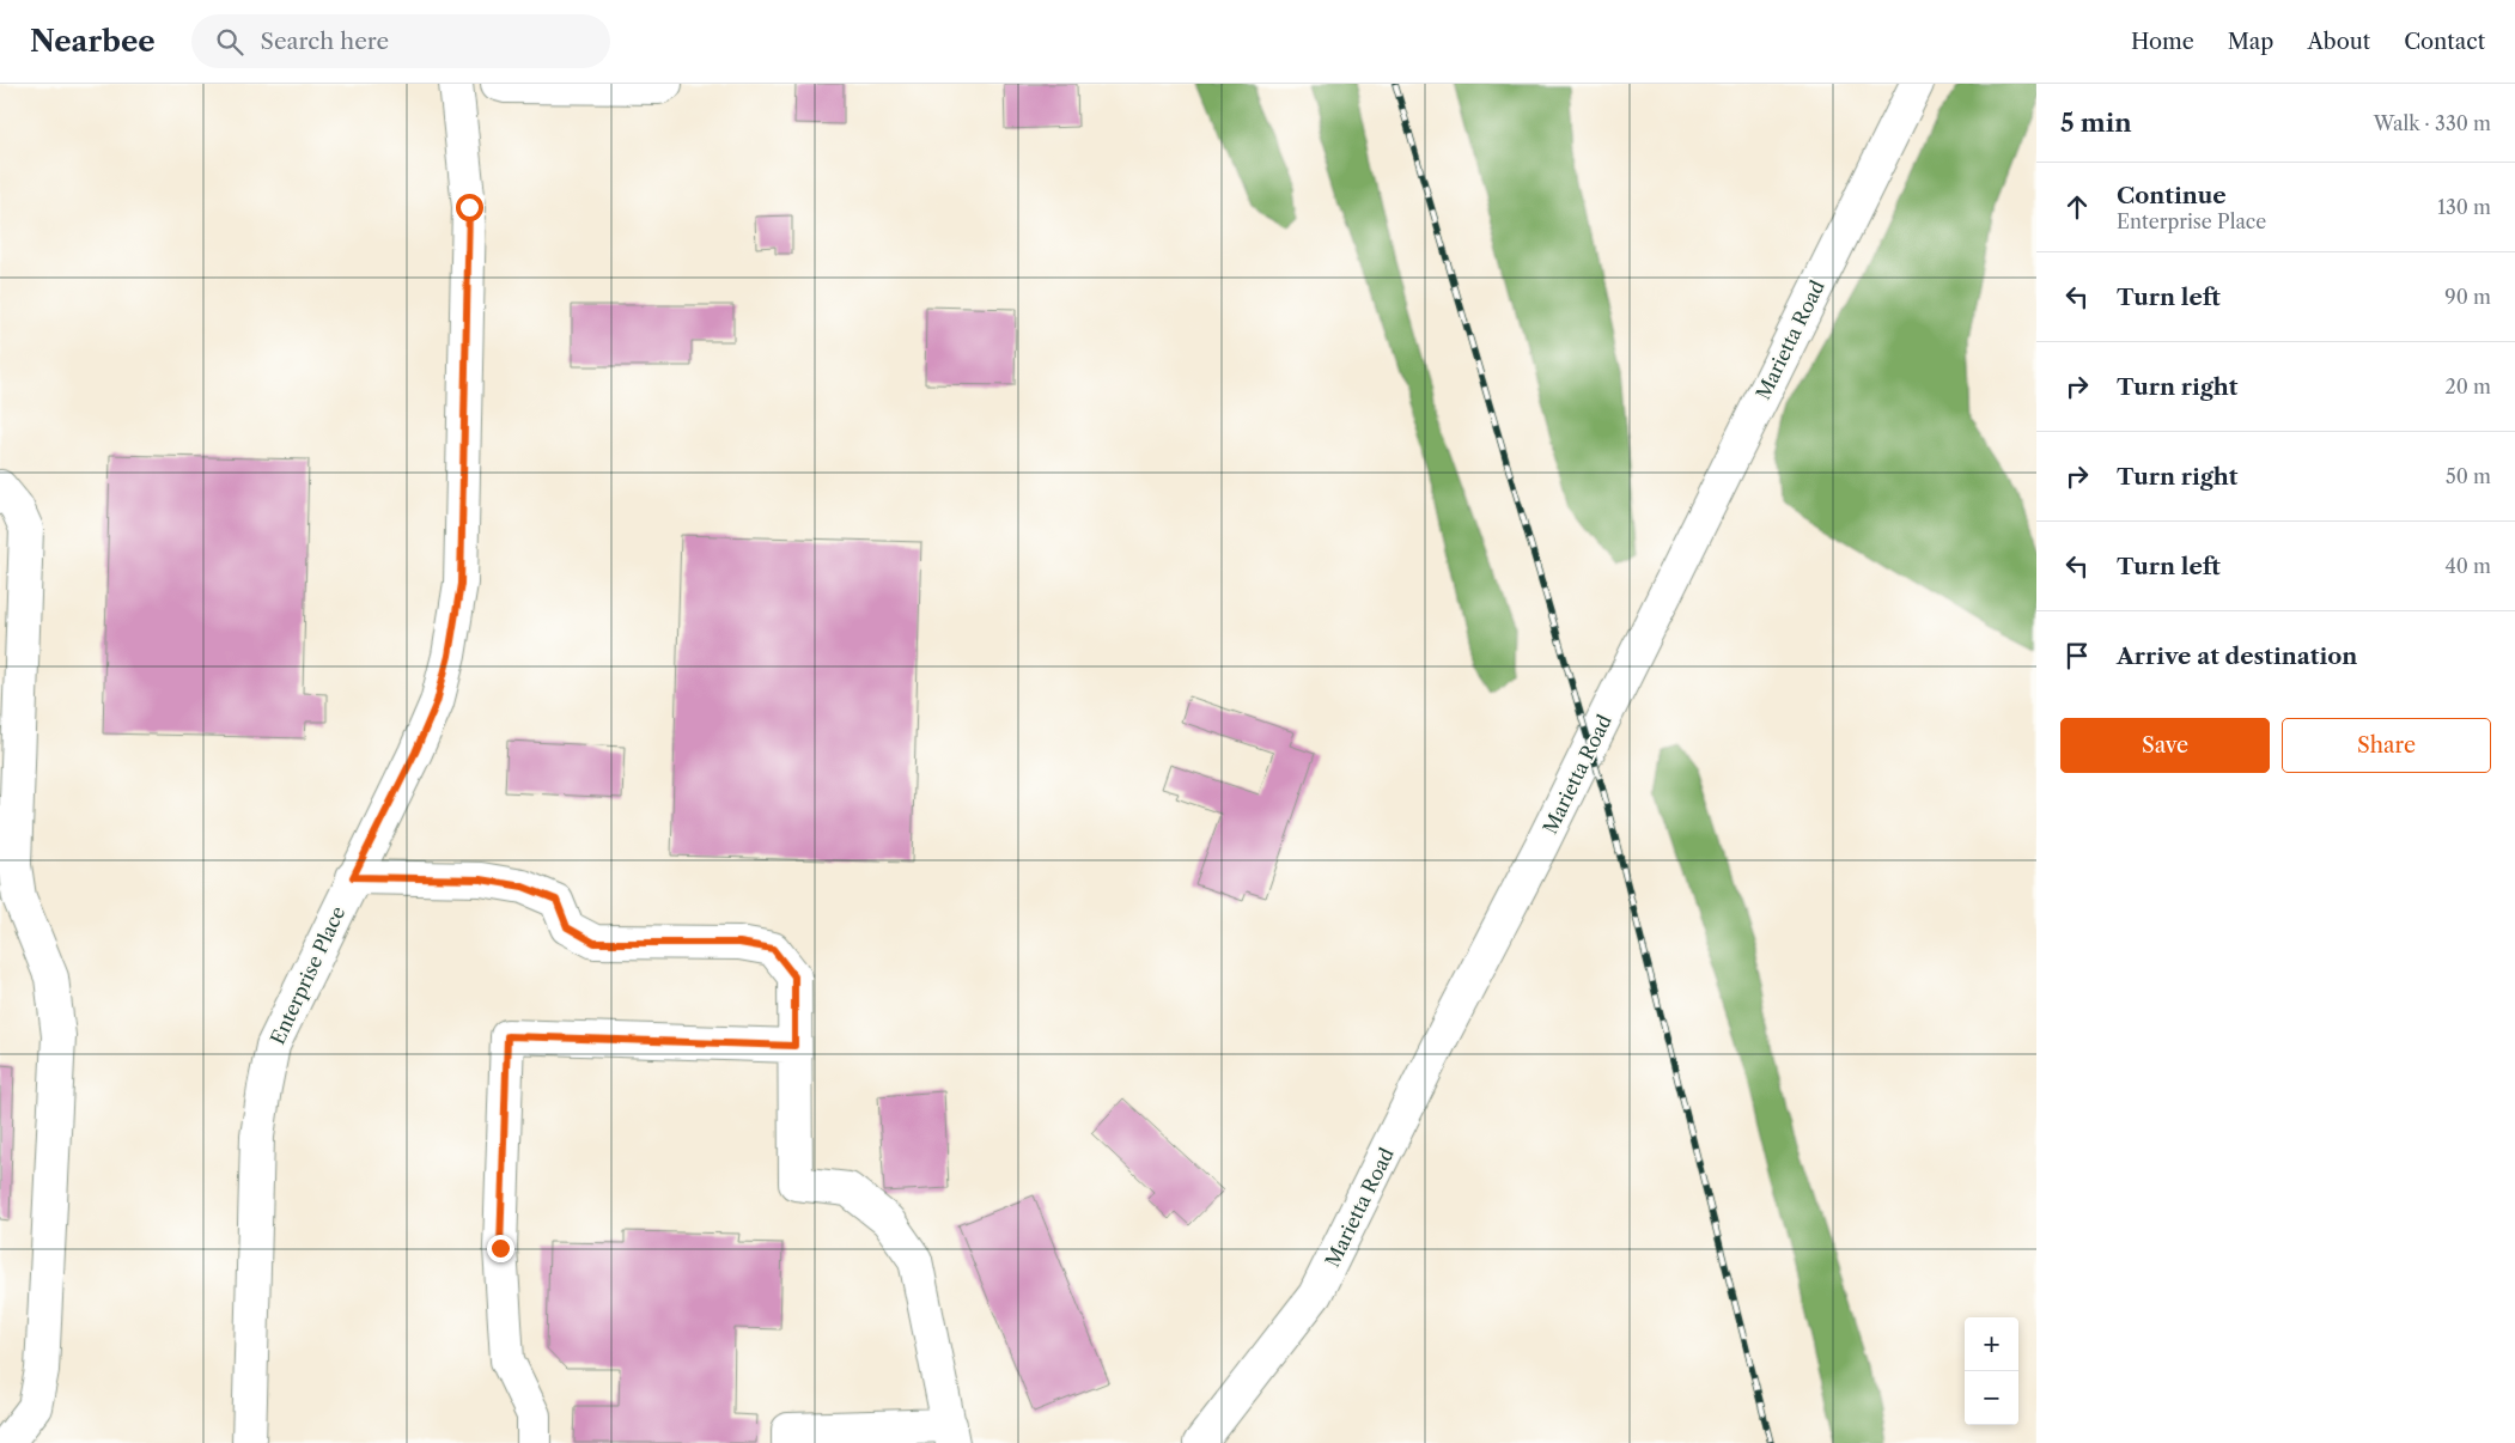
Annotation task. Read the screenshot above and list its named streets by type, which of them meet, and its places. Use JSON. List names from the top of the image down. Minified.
{"streets":{"street":["Marietta Road","Enterprise Place"]},"page":{"header":"Nearbee","search":"Search here","nav":["Home","Map","About","Contact"],"heading":["5 min","Walk · 330 m"],"list":[["Continue","Enterprise Place","130 m"],["Turn left","90 m"],["Turn right","20 m"],["Turn right","50 m"],["Turn left","40 m"],"Arrive at destination"],"buttons":["Save","Share"],"map_buttons":["+","−"]}}
